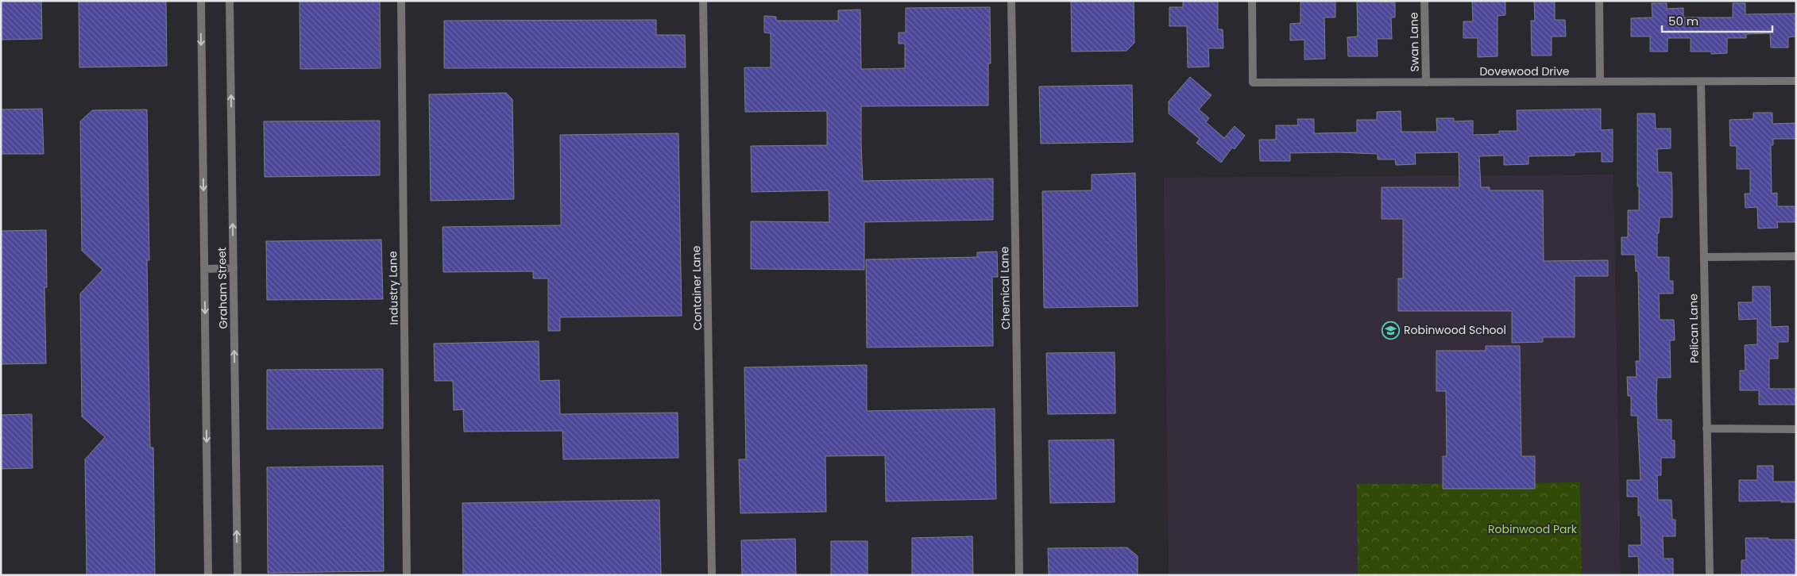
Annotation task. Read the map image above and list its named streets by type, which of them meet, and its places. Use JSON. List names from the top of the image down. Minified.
{"streets":{"street":["Swan Lane","Dovewood Drive","Graham Street","Industry Lane","Container Lane","Chemical Lane","Pelican Lane"]},"crossings":[["Swan Lane","Dovewood Drive"],["Dovewood Drive","Pelican Lane"]],"parks":["Robinwood Park"],"places":{"school or university":["Robinwood School"]},"scale_bar":"50 m"}
